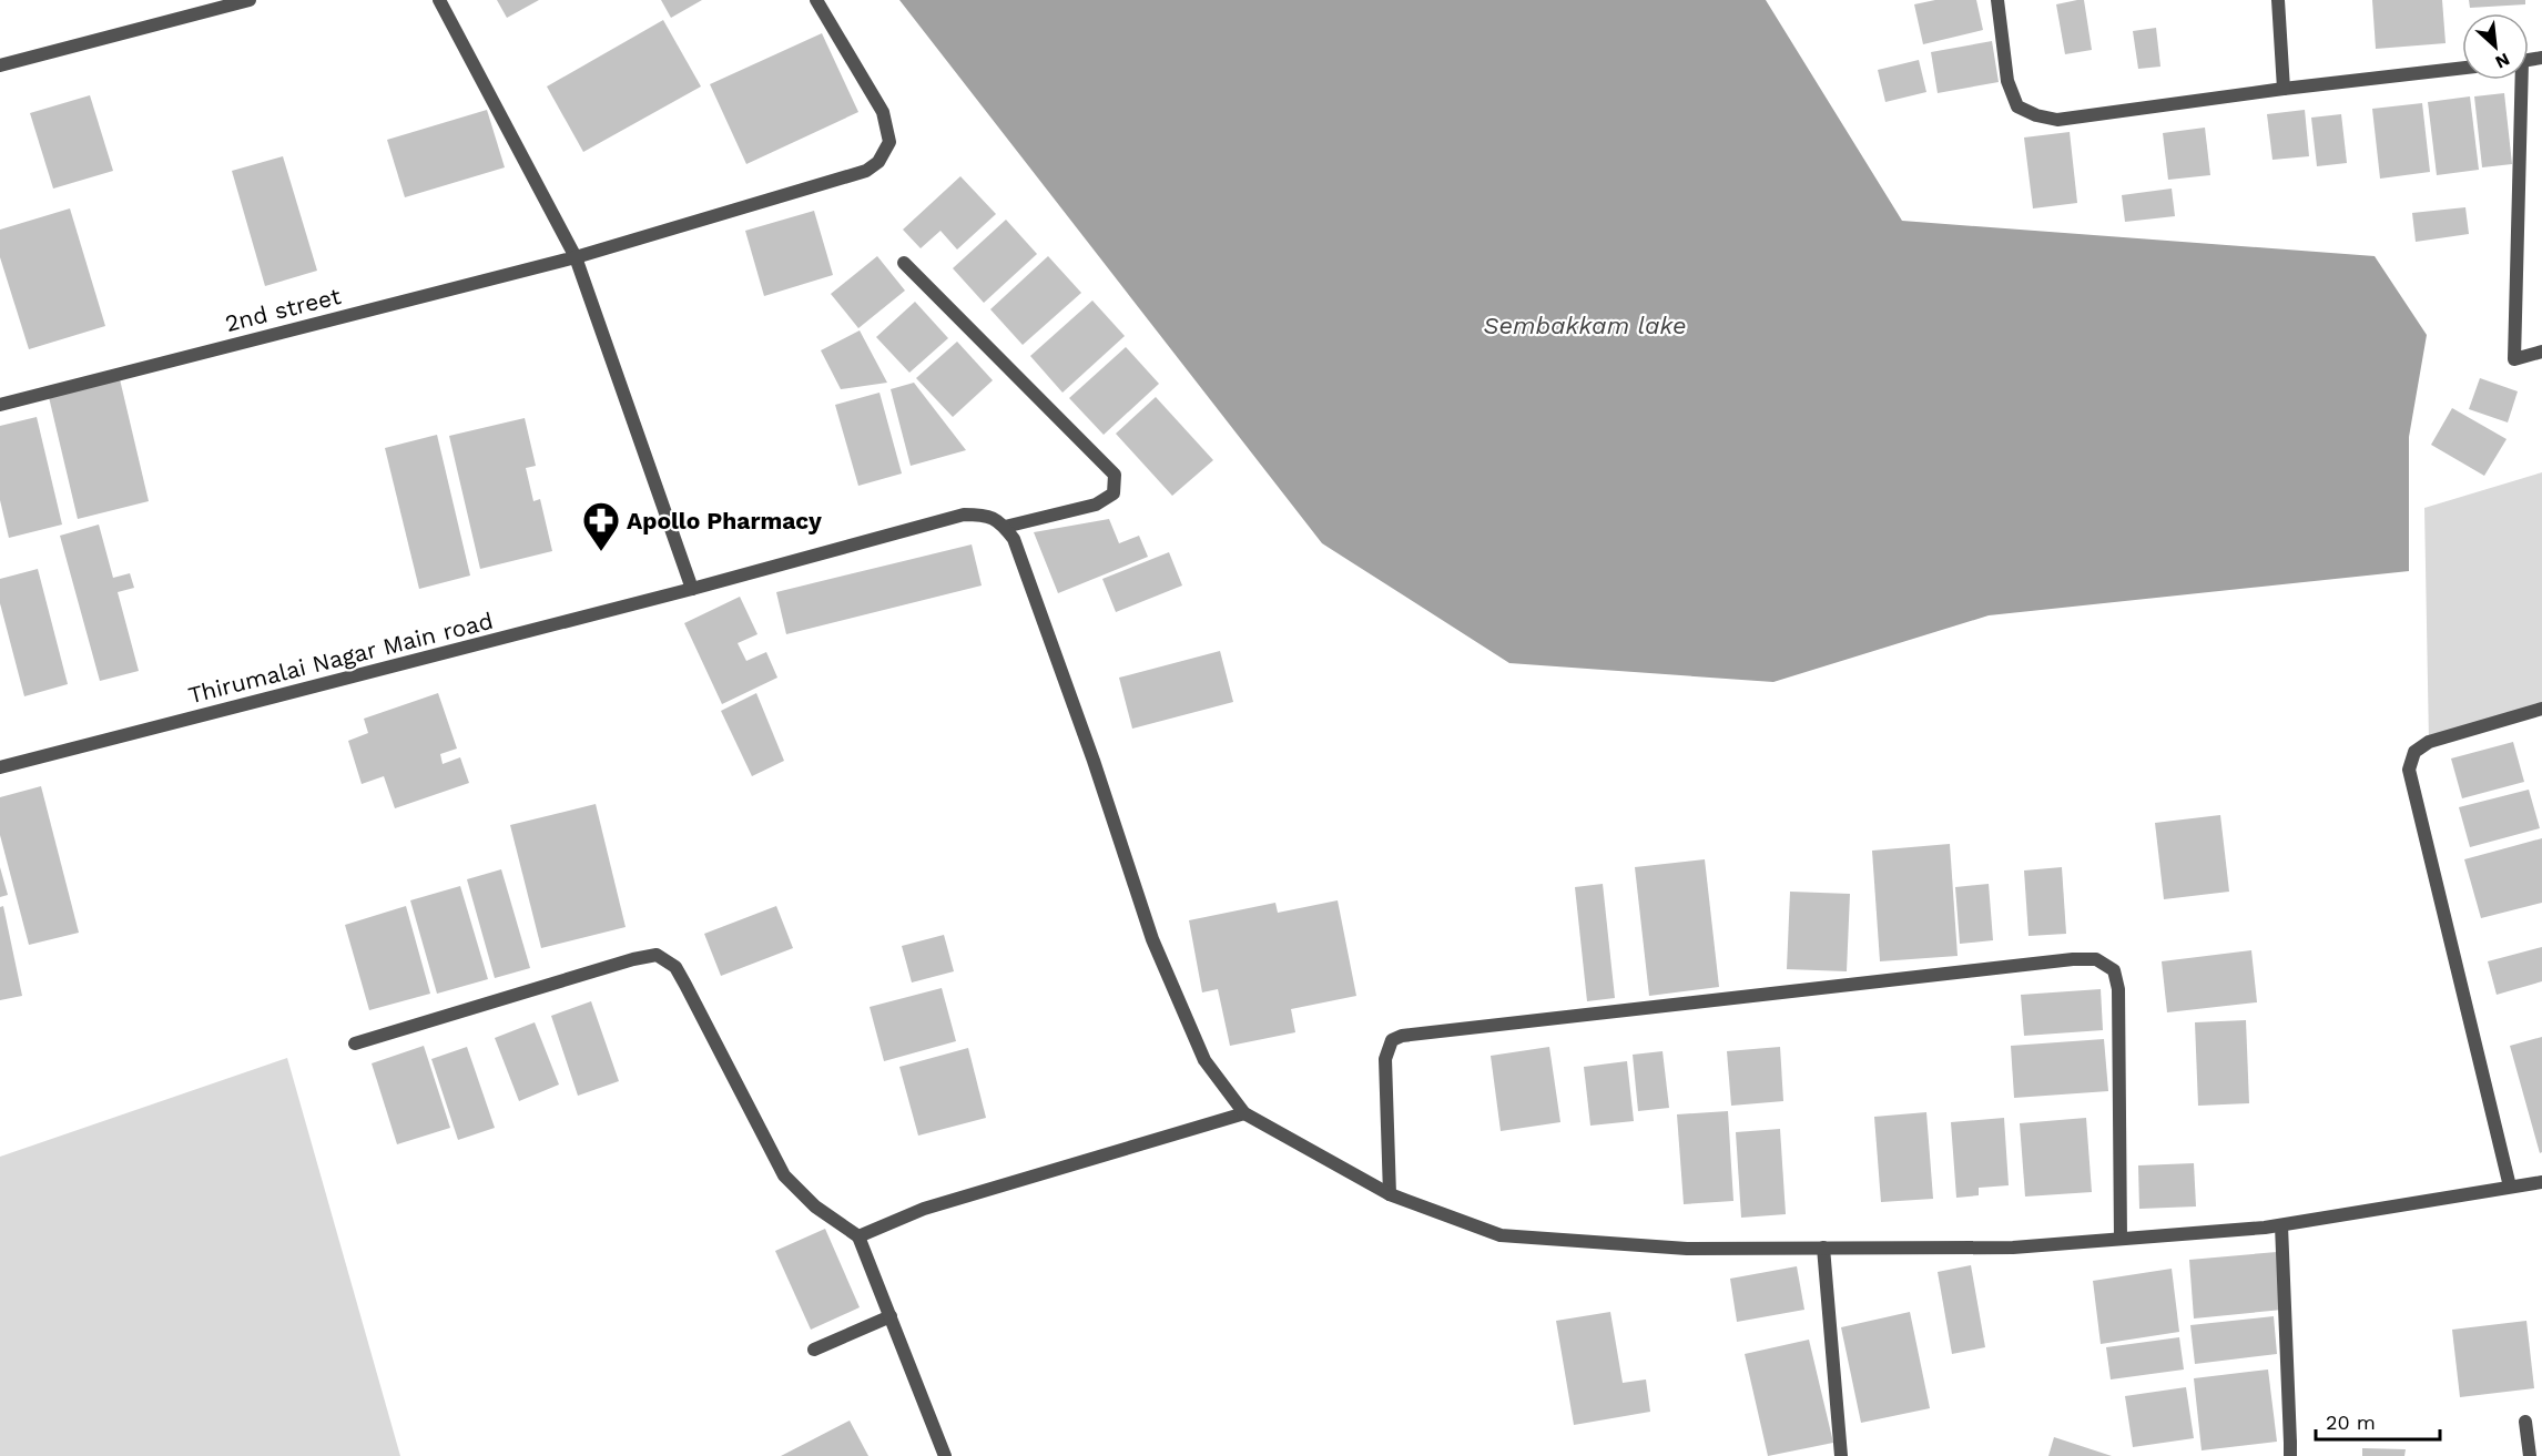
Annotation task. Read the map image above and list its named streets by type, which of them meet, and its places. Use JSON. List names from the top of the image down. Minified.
{"streets":{"street":["2nd street","Thirumalai Nagar Main road"]},"water":["Sembakkam lake"],"places":{"pharmacy":["Apollo Pharmacy"]},"scale_bar":"20 m","north":"bottom right"}
